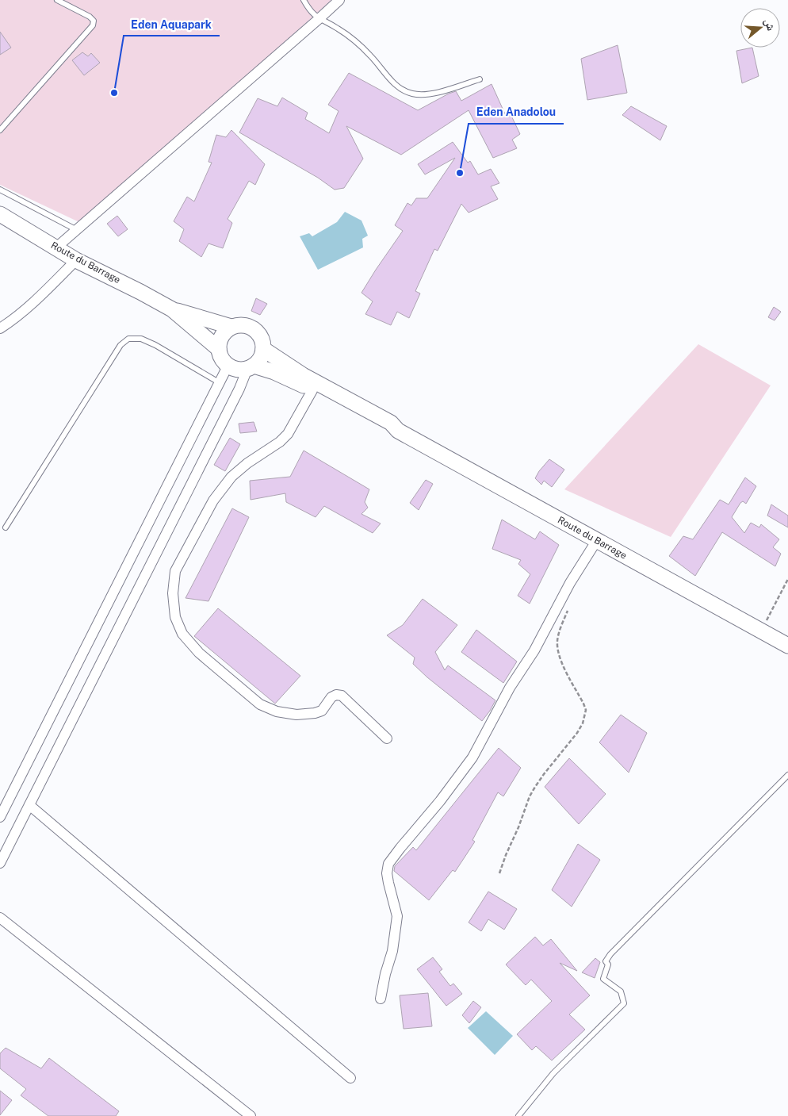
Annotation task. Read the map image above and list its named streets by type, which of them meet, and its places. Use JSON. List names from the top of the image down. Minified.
{"streets":{"main road":["Route du Barrage"]},"places":["Eden Aquapark","Eden Anadolou"],"north":"right"}
